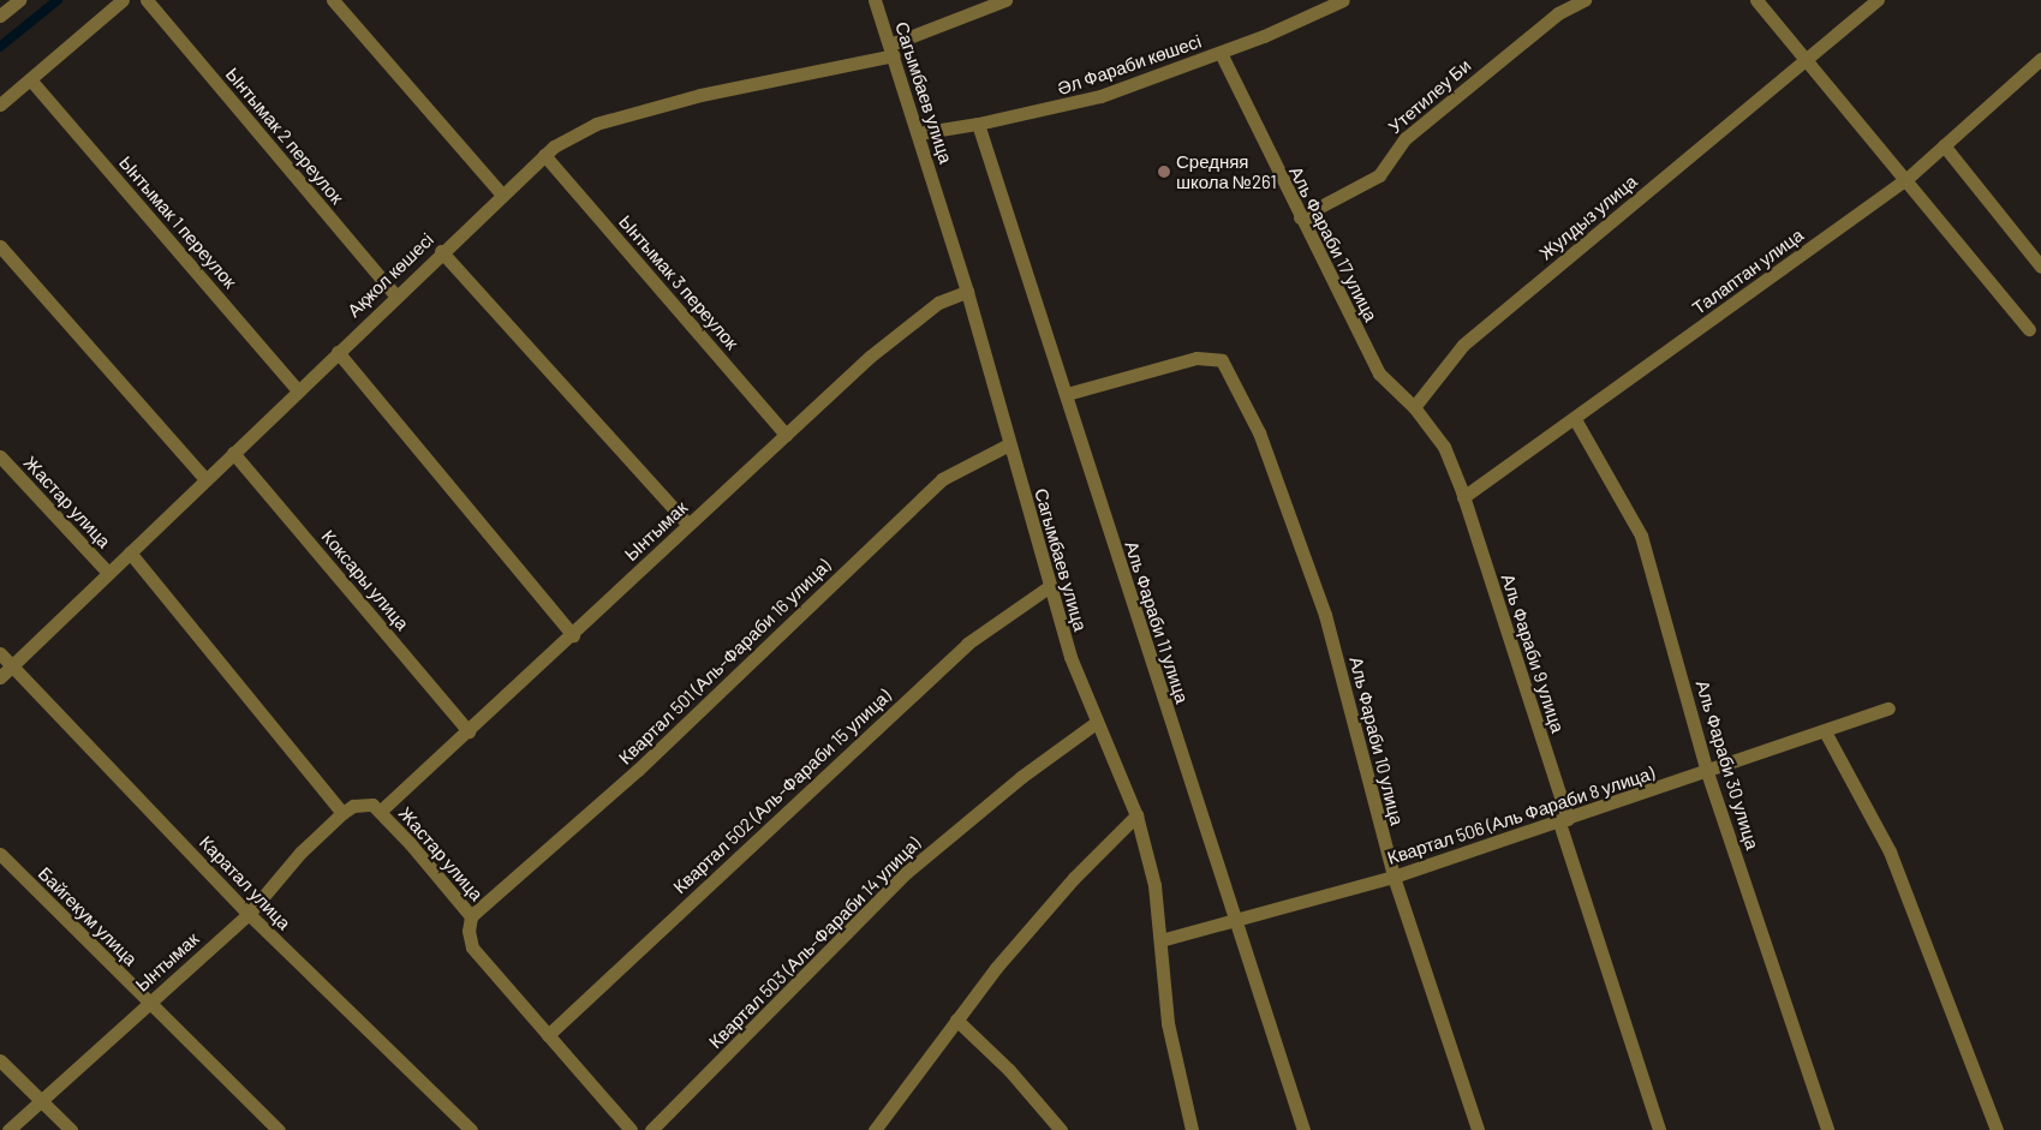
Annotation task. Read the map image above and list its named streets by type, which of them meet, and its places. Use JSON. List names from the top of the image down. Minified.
{"streets":{"street":["Әл Фараби көшесі","Сагымбаев улица","Утетилеу Би","Ынтымак 2 переулок","Жулдыз улица","Ынтымак 1 переулок","Аль Фараби 17 улица","Талаптан улица","Ақжол көшесі","Ынтымак 3 переулок","Жастар улица","Ынтымак","Коксары улица","Аль Фараби 11 улица","Аль Фараби 9 улица","Квартал 501 (Аль-Фараби 16 улица)","Аль Фараби 10 улица","Аль Фараби 30 улица","Квартал 502 (Аль-Фараби 15 улица)","Квартал 506 (Аль Фараби 8 улица)","Каратал улица","Байгекум улица","Квартал 503 (Аль-Фараби 14 улица)"]},"crossings":[["Әл Фараби көшесі","Сагымбаев улица"],["Әл Фараби көшесі","Аль Фараби 17 улица"],["Әл Фараби көшесі","Аль Фараби 11 улица"],["Сагымбаев улица","Ақжол көшесі"],["Сагымбаев улица","Ынтымак"],["Сагымбаев улица","Квартал 501 (Аль-Фараби 16 улица)"],["Сагымбаев улица","Квартал 502 (Аль-Фараби 15 улица)"],["Сагымбаев улица","Квартал 506 (Аль Фараби 8 улица)"],["Сагымбаев улица","Квартал 503 (Аль-Фараби 14 улица)"],["Утетилеу Би","Аль Фараби 17 улица"],["Ынтымак 2 переулок","Ақжол көшесі"],["Жулдыз улица","Аль Фараби 17 улица"],["Ынтымак 1 переулок","Ақжол көшесі"],["Талаптан улица","Аль Фараби 9 улица"],["Талаптан улица","Аль Фараби 30 улица"],["Ақжол көшесі","Ынтымак 3 переулок"],["Ақжол көшесі","Жастар улица"],["Ақжол көшесі","Коксары улица"],["Ақжол көшесі","Каратал улица"],["Ынтымак 3 переулок","Ынтымак"],["Жастар улица","Ынтымак"],["Жастар улица","Квартал 501 (Аль-Фараби 16 улица)"],["Жастар улица","Квартал 502 (Аль-Фараби 15 улица)"],["Ынтымак","Коксары улица"],["Ынтымак","Каратал улица"],["Ынтымак","Байгекум улица"],["Аль Фараби 11 улица","Аль Фараби 10 улица"],["Аль Фараби 11 улица","Квартал 506 (Аль Фараби 8 улица)"],["Аль Фараби 9 улица","Квартал 506 (Аль Фараби 8 улица)"],["Аль Фараби 10 улица","Квартал 506 (Аль Фараби 8 улица)"],["Аль Фараби 30 улица","Квартал 506 (Аль Фараби 8 улица)"]],"places":["Средняя школа №261"]}
